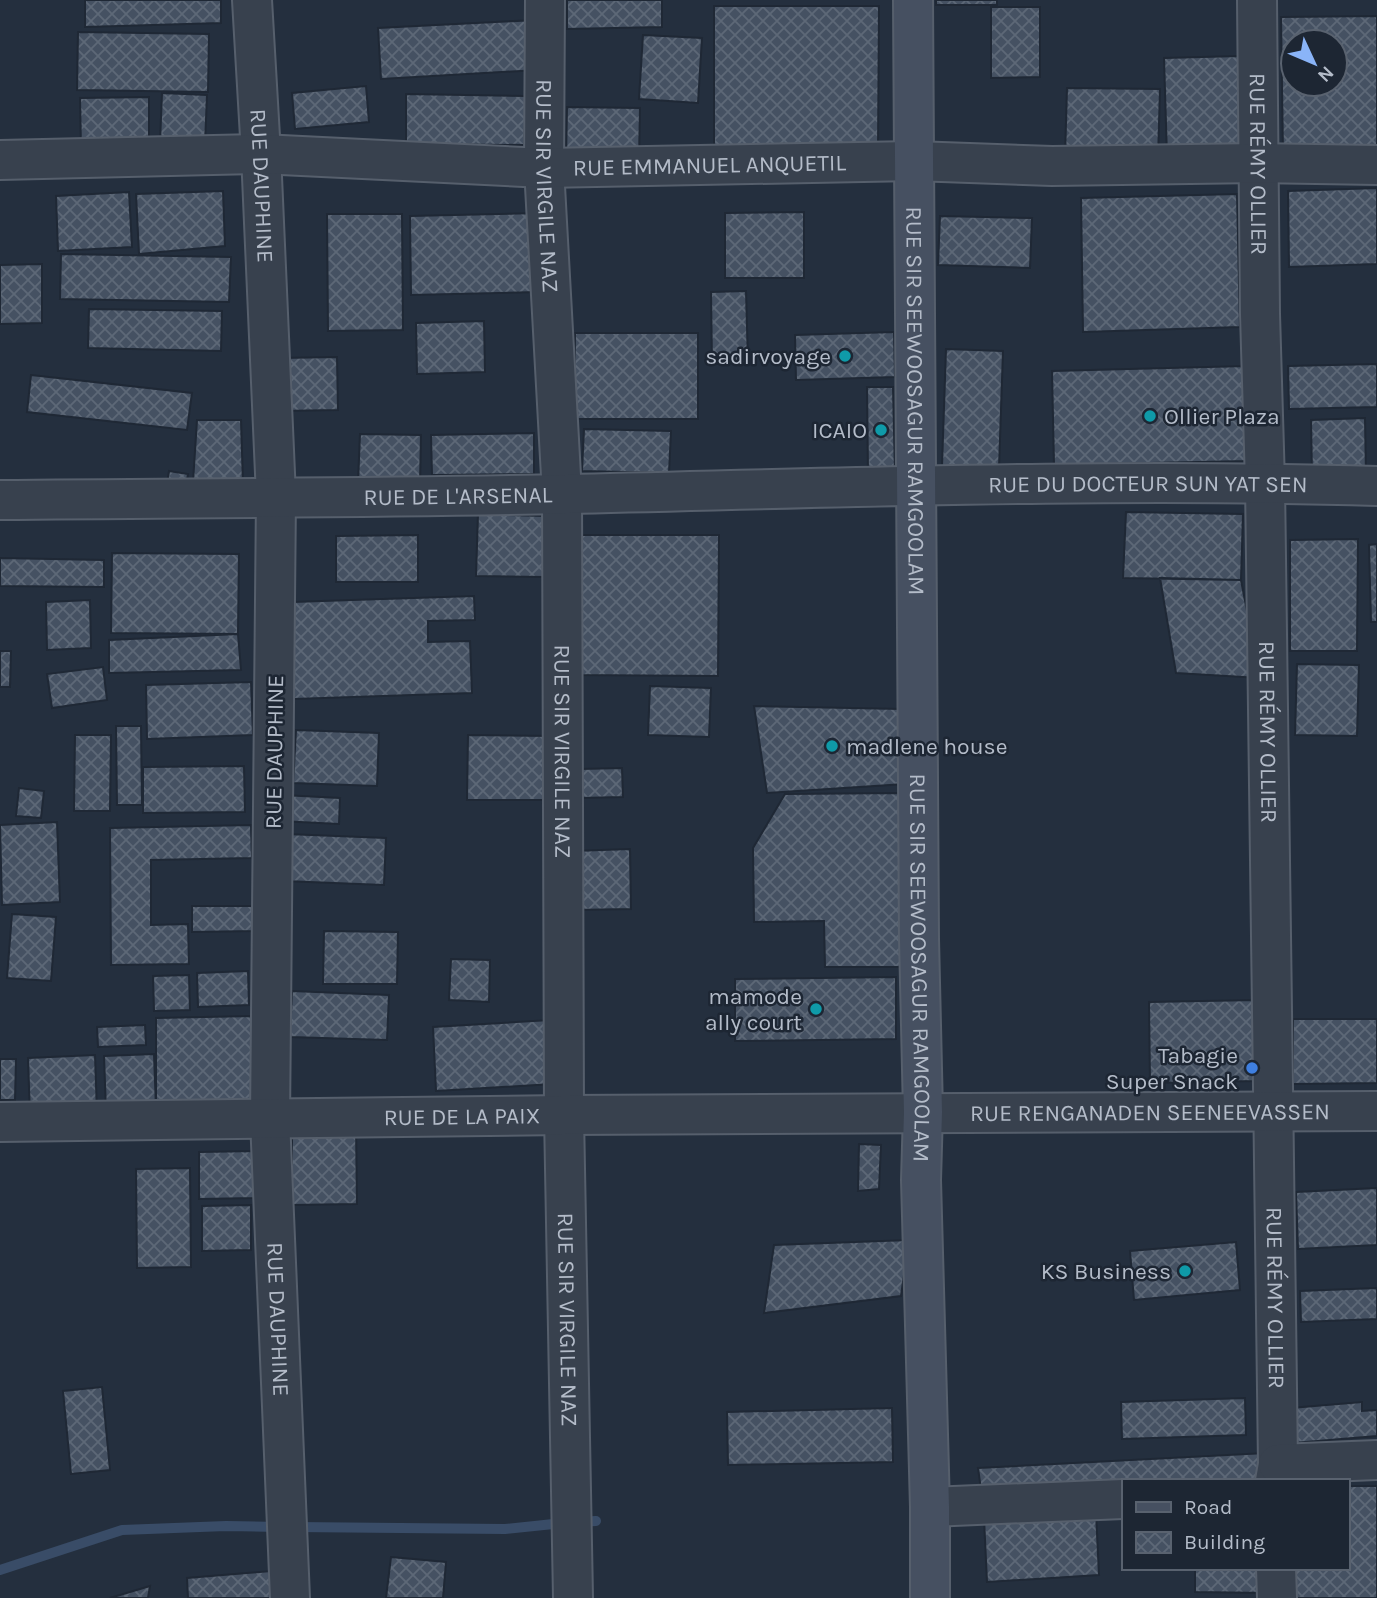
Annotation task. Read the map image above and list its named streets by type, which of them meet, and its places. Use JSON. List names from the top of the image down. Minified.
{"streets":{"main road":["RUE SIR SEEWOOSAGUR RAMGOOLAM"],"street":["RUE EMMANUEL ANQUETIL","RUE RÉMY OLLIER","RUE DAUPHINE","RUE SIR VIRGILE NAZ","RUE DU DOCTEUR SUN YAT SEN","RUE DE L'ARSENAL","RUE RENGANADEN SEENEEVASSEN","RUE DE LA PAIX"]},"crossings":[["RUE EMMANUEL ANQUETIL","RUE RÉMY OLLIER"],["RUE EMMANUEL ANQUETIL","RUE DAUPHINE"],["RUE EMMANUEL ANQUETIL","RUE SIR VIRGILE NAZ"],["RUE EMMANUEL ANQUETIL","RUE SIR SEEWOOSAGUR RAMGOOLAM"],["RUE RÉMY OLLIER","RUE DU DOCTEUR SUN YAT SEN"],["RUE RÉMY OLLIER","RUE RENGANADEN SEENEEVASSEN"],["RUE DAUPHINE","RUE DE L'ARSENAL"],["RUE DAUPHINE","RUE DE LA PAIX"],["RUE SIR VIRGILE NAZ","RUE DE L'ARSENAL"],["RUE SIR VIRGILE NAZ","RUE DE LA PAIX"],["RUE SIR SEEWOOSAGUR RAMGOOLAM","RUE DU DOCTEUR SUN YAT SEN"],["RUE SIR SEEWOOSAGUR RAMGOOLAM","RUE DE L'ARSENAL"],["RUE SIR SEEWOOSAGUR RAMGOOLAM","RUE RENGANADEN SEENEEVASSEN"],["RUE SIR SEEWOOSAGUR RAMGOOLAM","RUE DE LA PAIX"],["RUE DU DOCTEUR SUN YAT SEN","RUE DE L'ARSENAL"],["RUE RENGANADEN SEENEEVASSEN","RUE DE LA PAIX"]],"places":["sadirvoyage","Ollier Plaza","ICAIO","madlene house","mamode ally court","Tabagie Super Snack","KS Business"],"legend":["Road","Building"],"north":"bottom right"}
